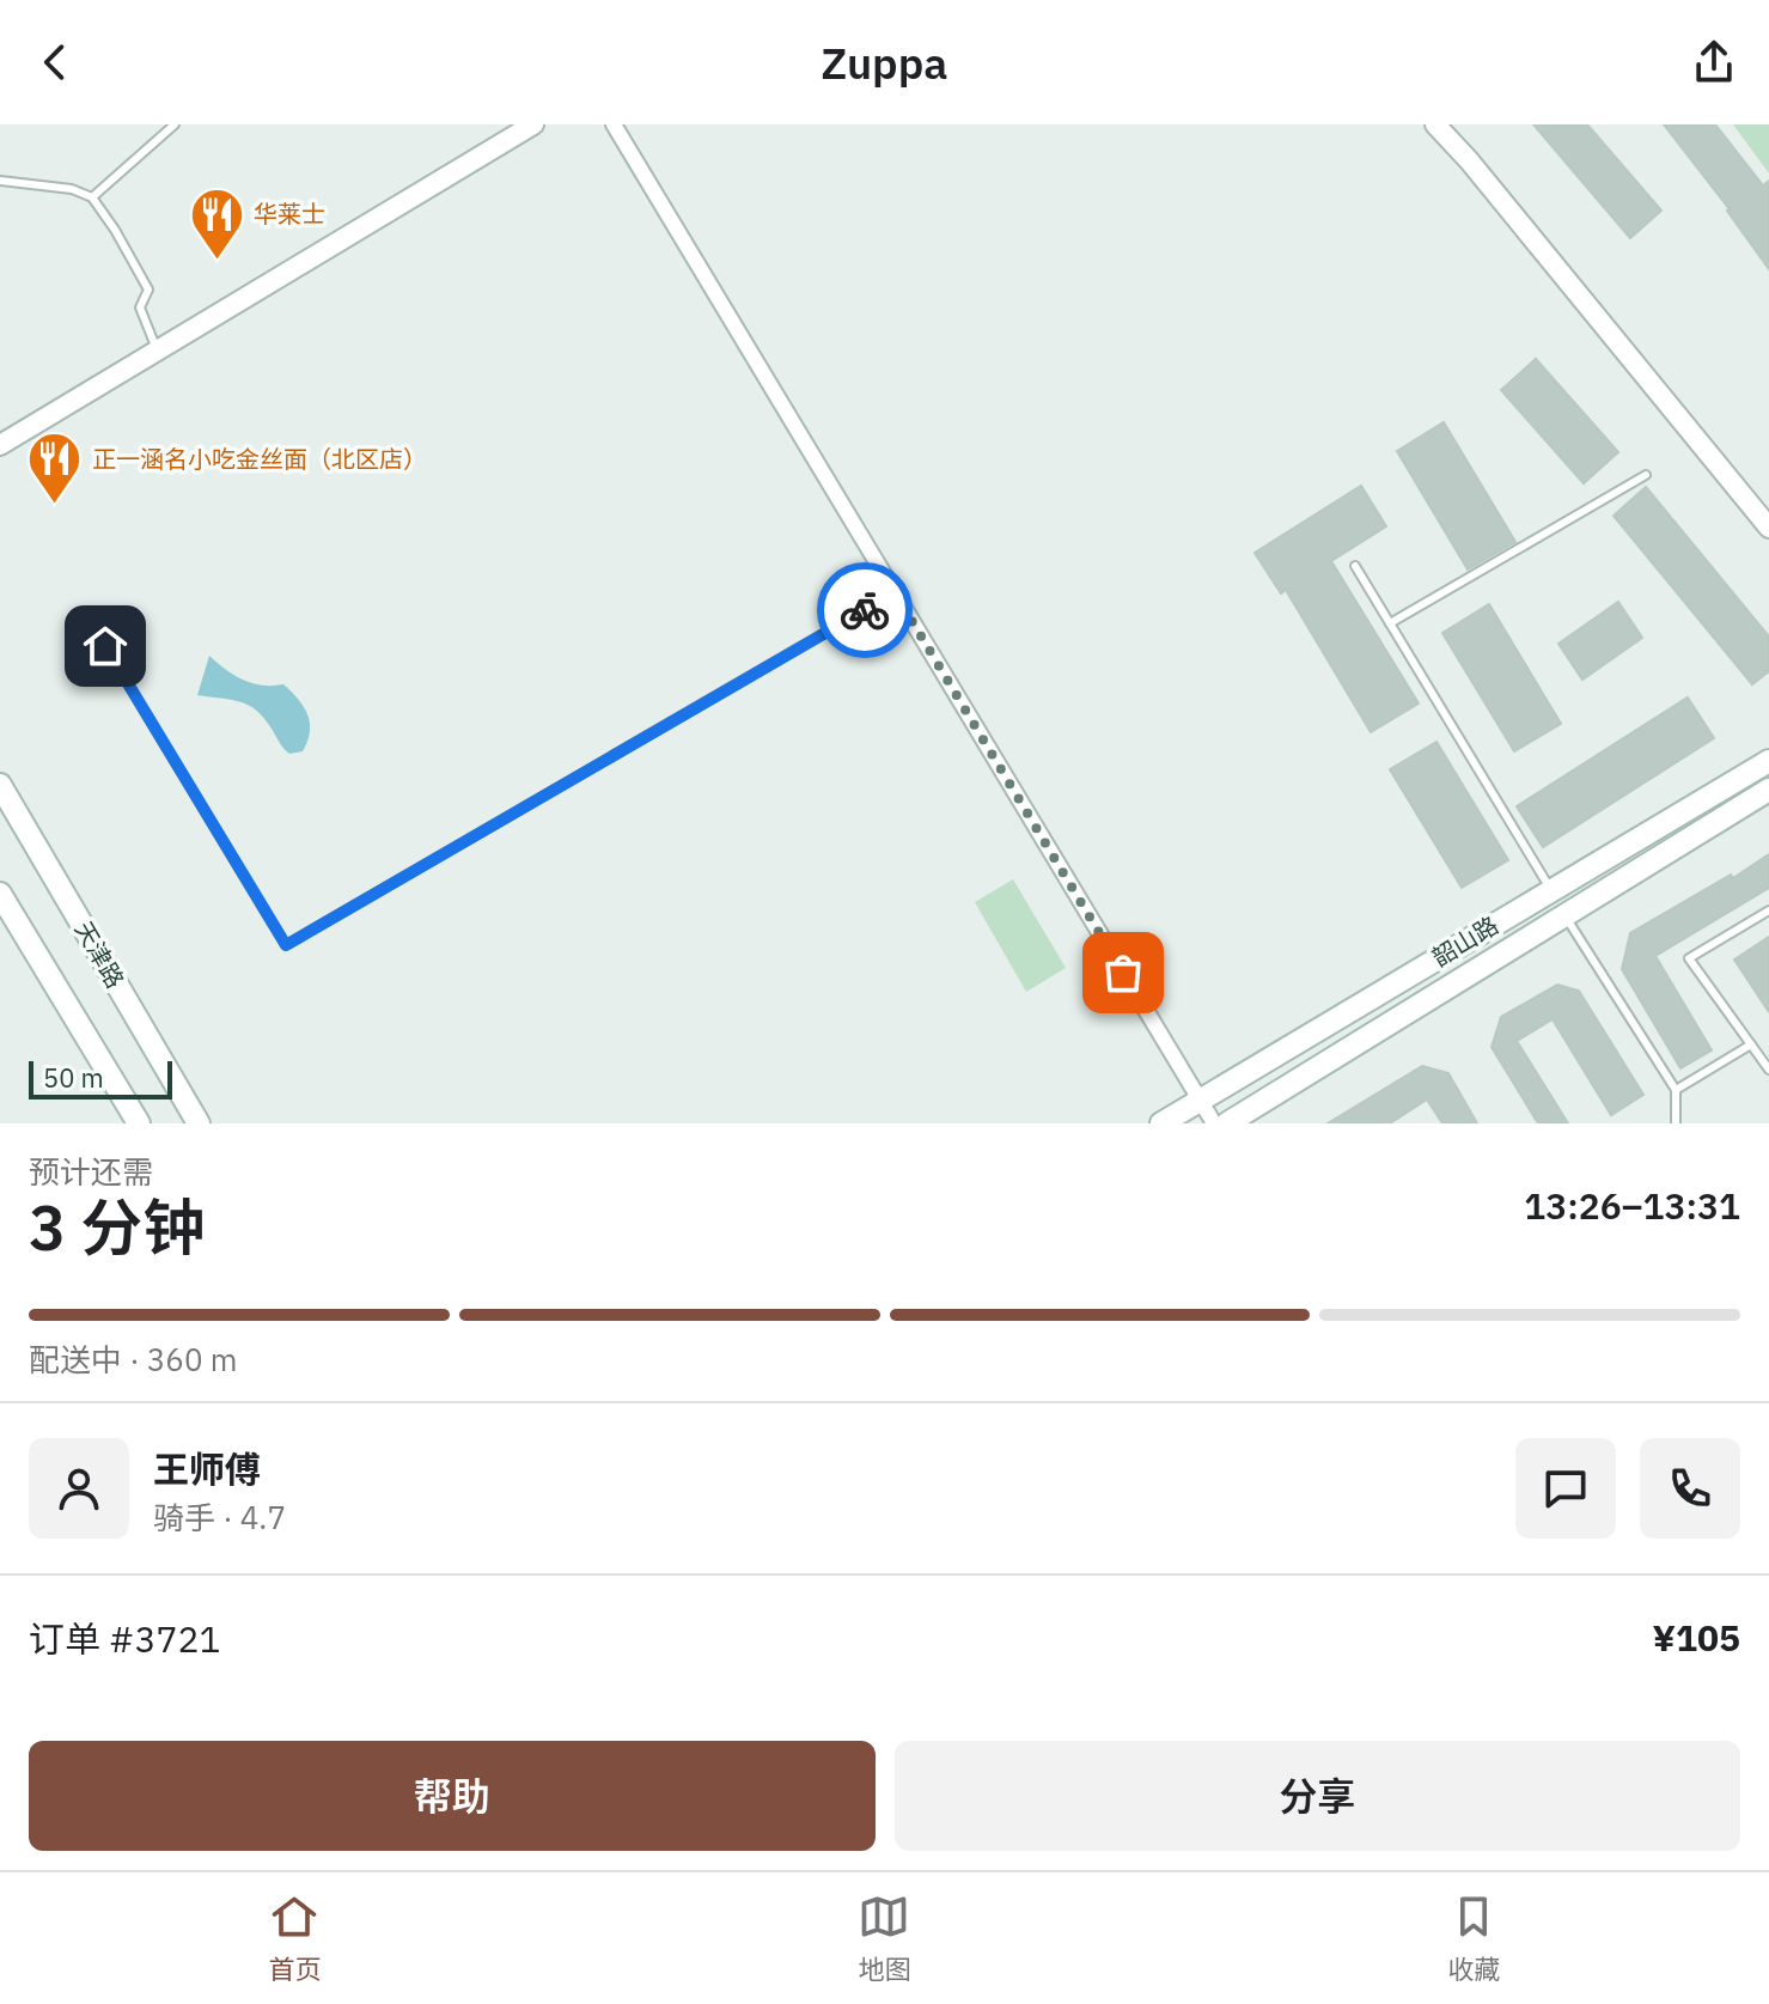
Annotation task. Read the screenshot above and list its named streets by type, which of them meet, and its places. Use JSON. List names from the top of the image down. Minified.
{"streets":{"main road":["韶山路","天津路"]},"places":{"restaurant":["华莱士","正一涵名小吃金丝面（北区店）"]},"scale_bar":"50 m","page":{"header":"Zuppa","scale":"50 m","heading":["3 分钟","预计还需","13:26–13:31"],"panel":["王师傅","骑手 · 4.7","订单 #3721","¥105"],"bar":"配送中 · 360 m","buttons":["帮助","分享"],"tabs":["首页","地图","收藏"]}}
